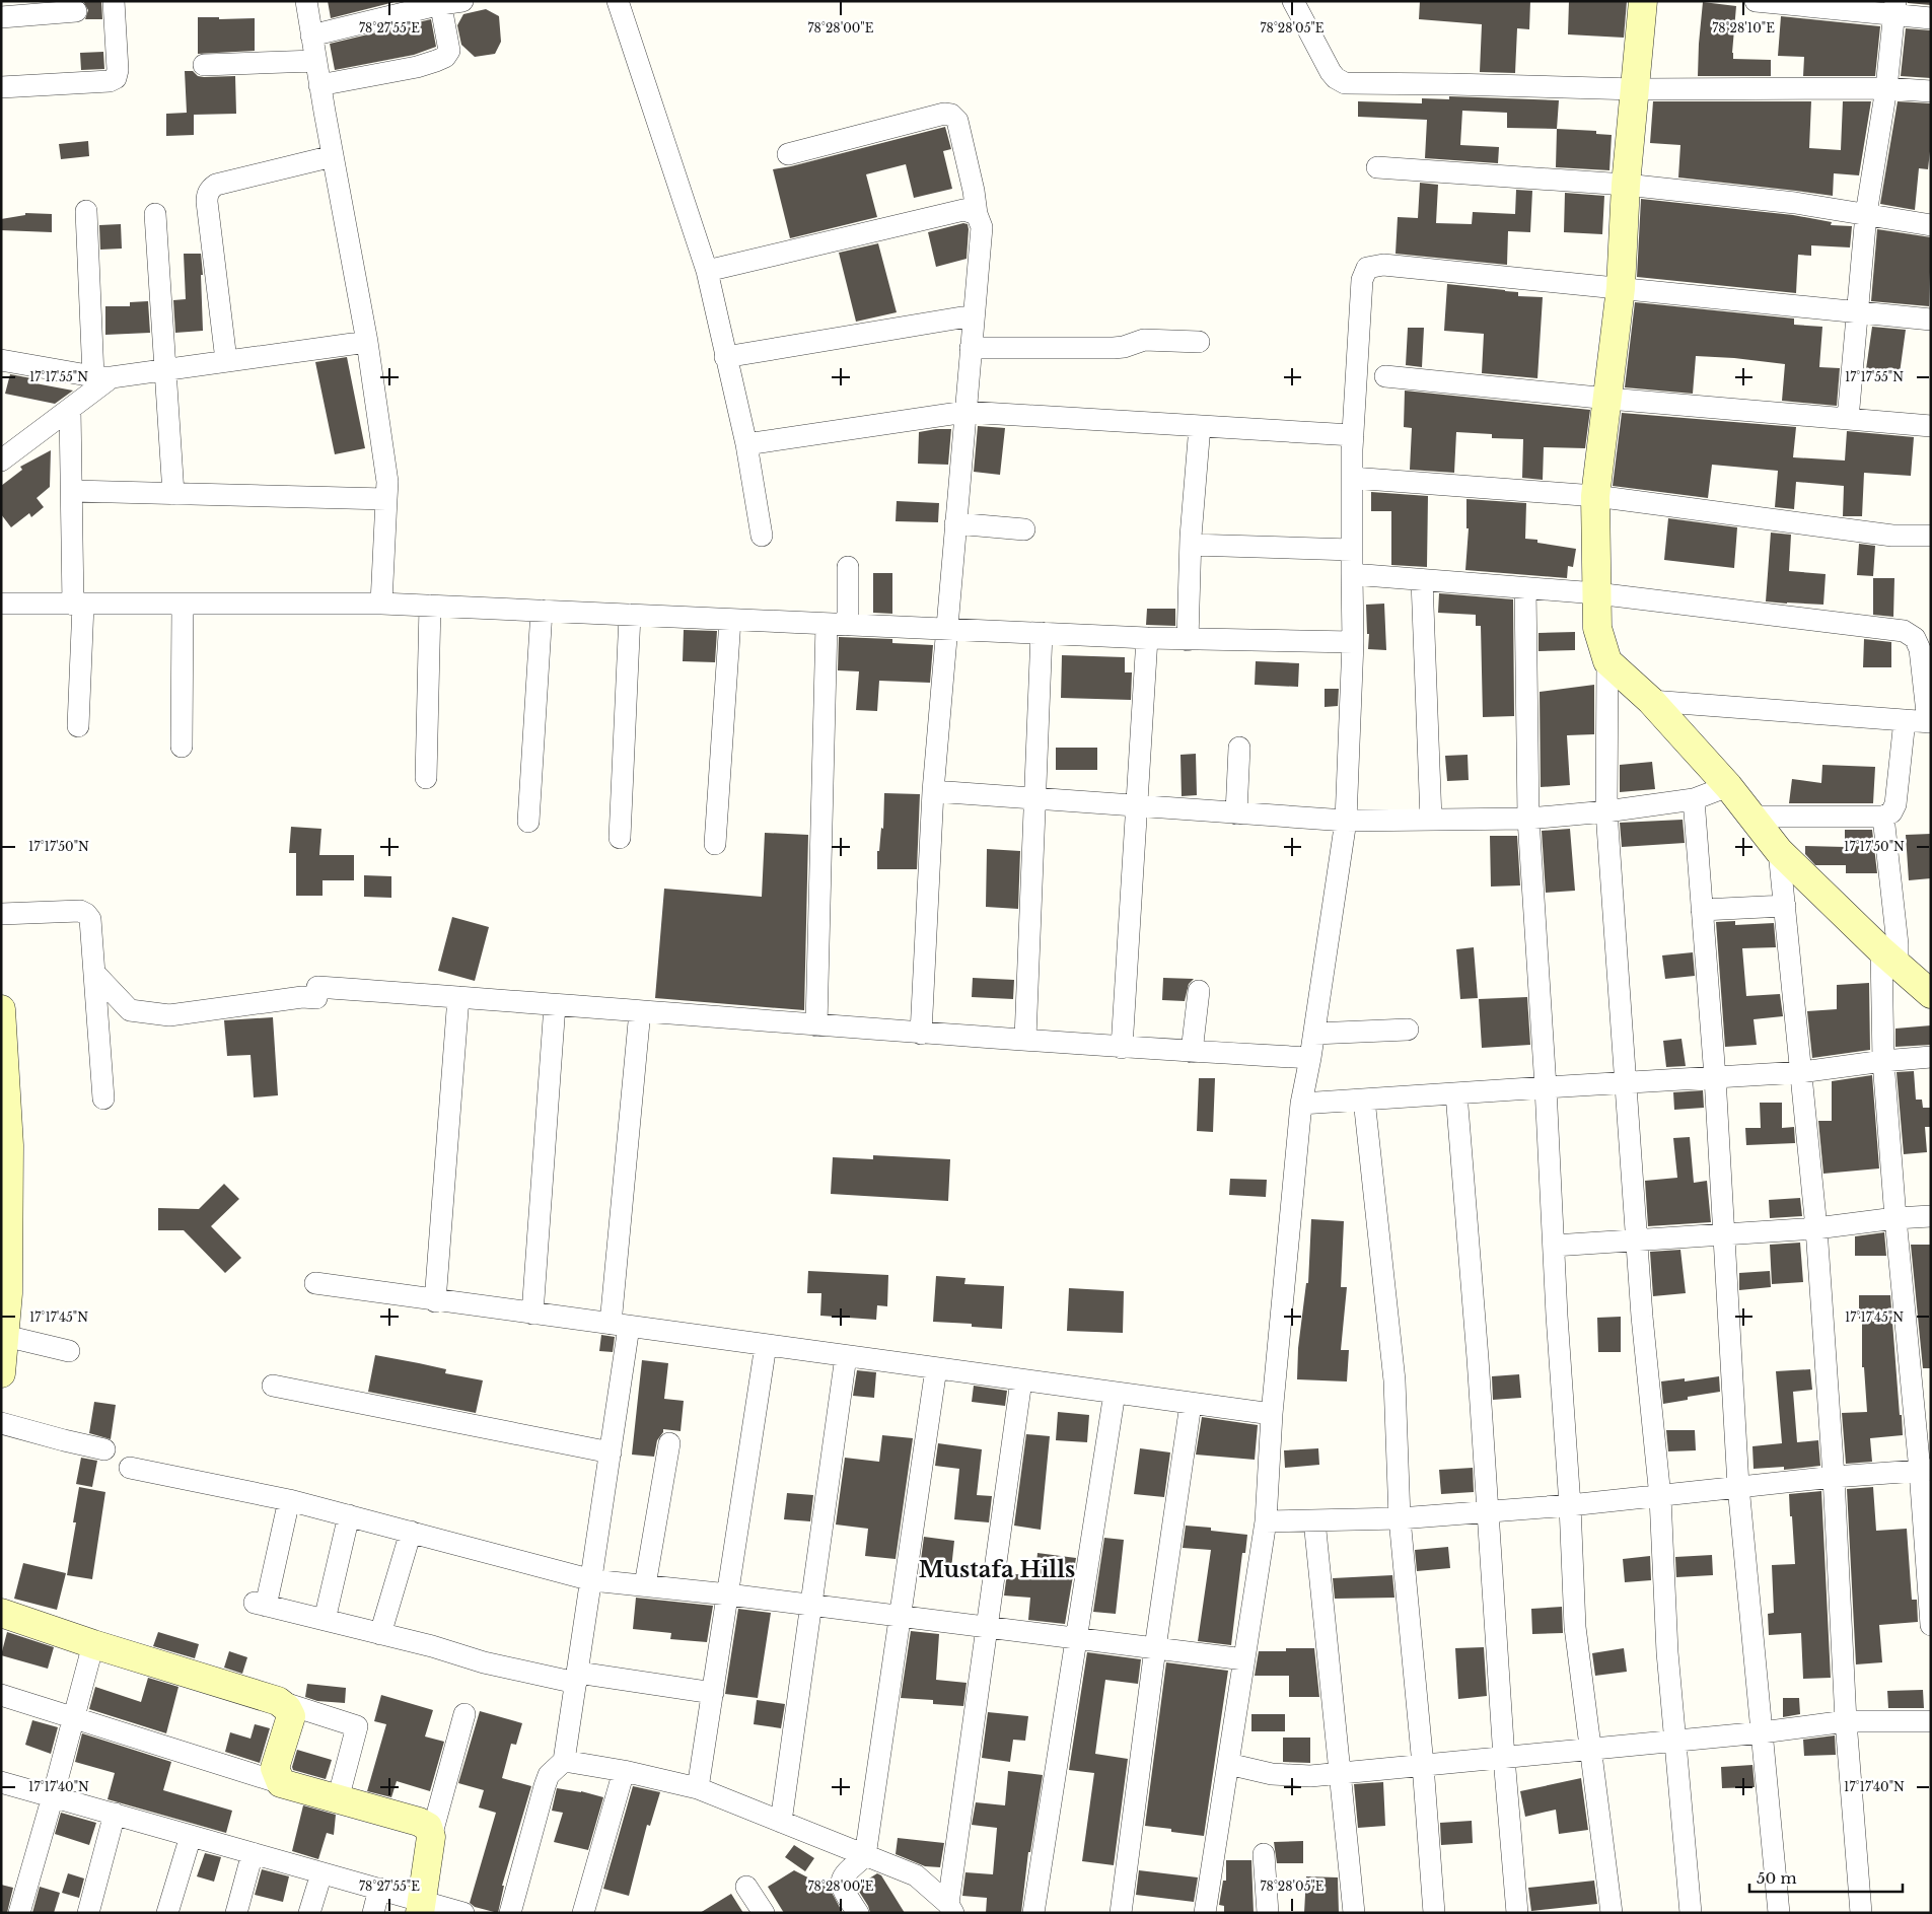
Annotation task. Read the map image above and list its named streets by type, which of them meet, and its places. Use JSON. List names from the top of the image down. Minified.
{"districts":["Mustafa Hills"],"scale_bar":"50 m","coordinates":["78°27'55\"E","78°28'00\"E","78°28'05\"E","78°28'10\"E","17°17'55\"N","17°17'50\"N","17°17'45\"N","17°17'40\"N"]}
